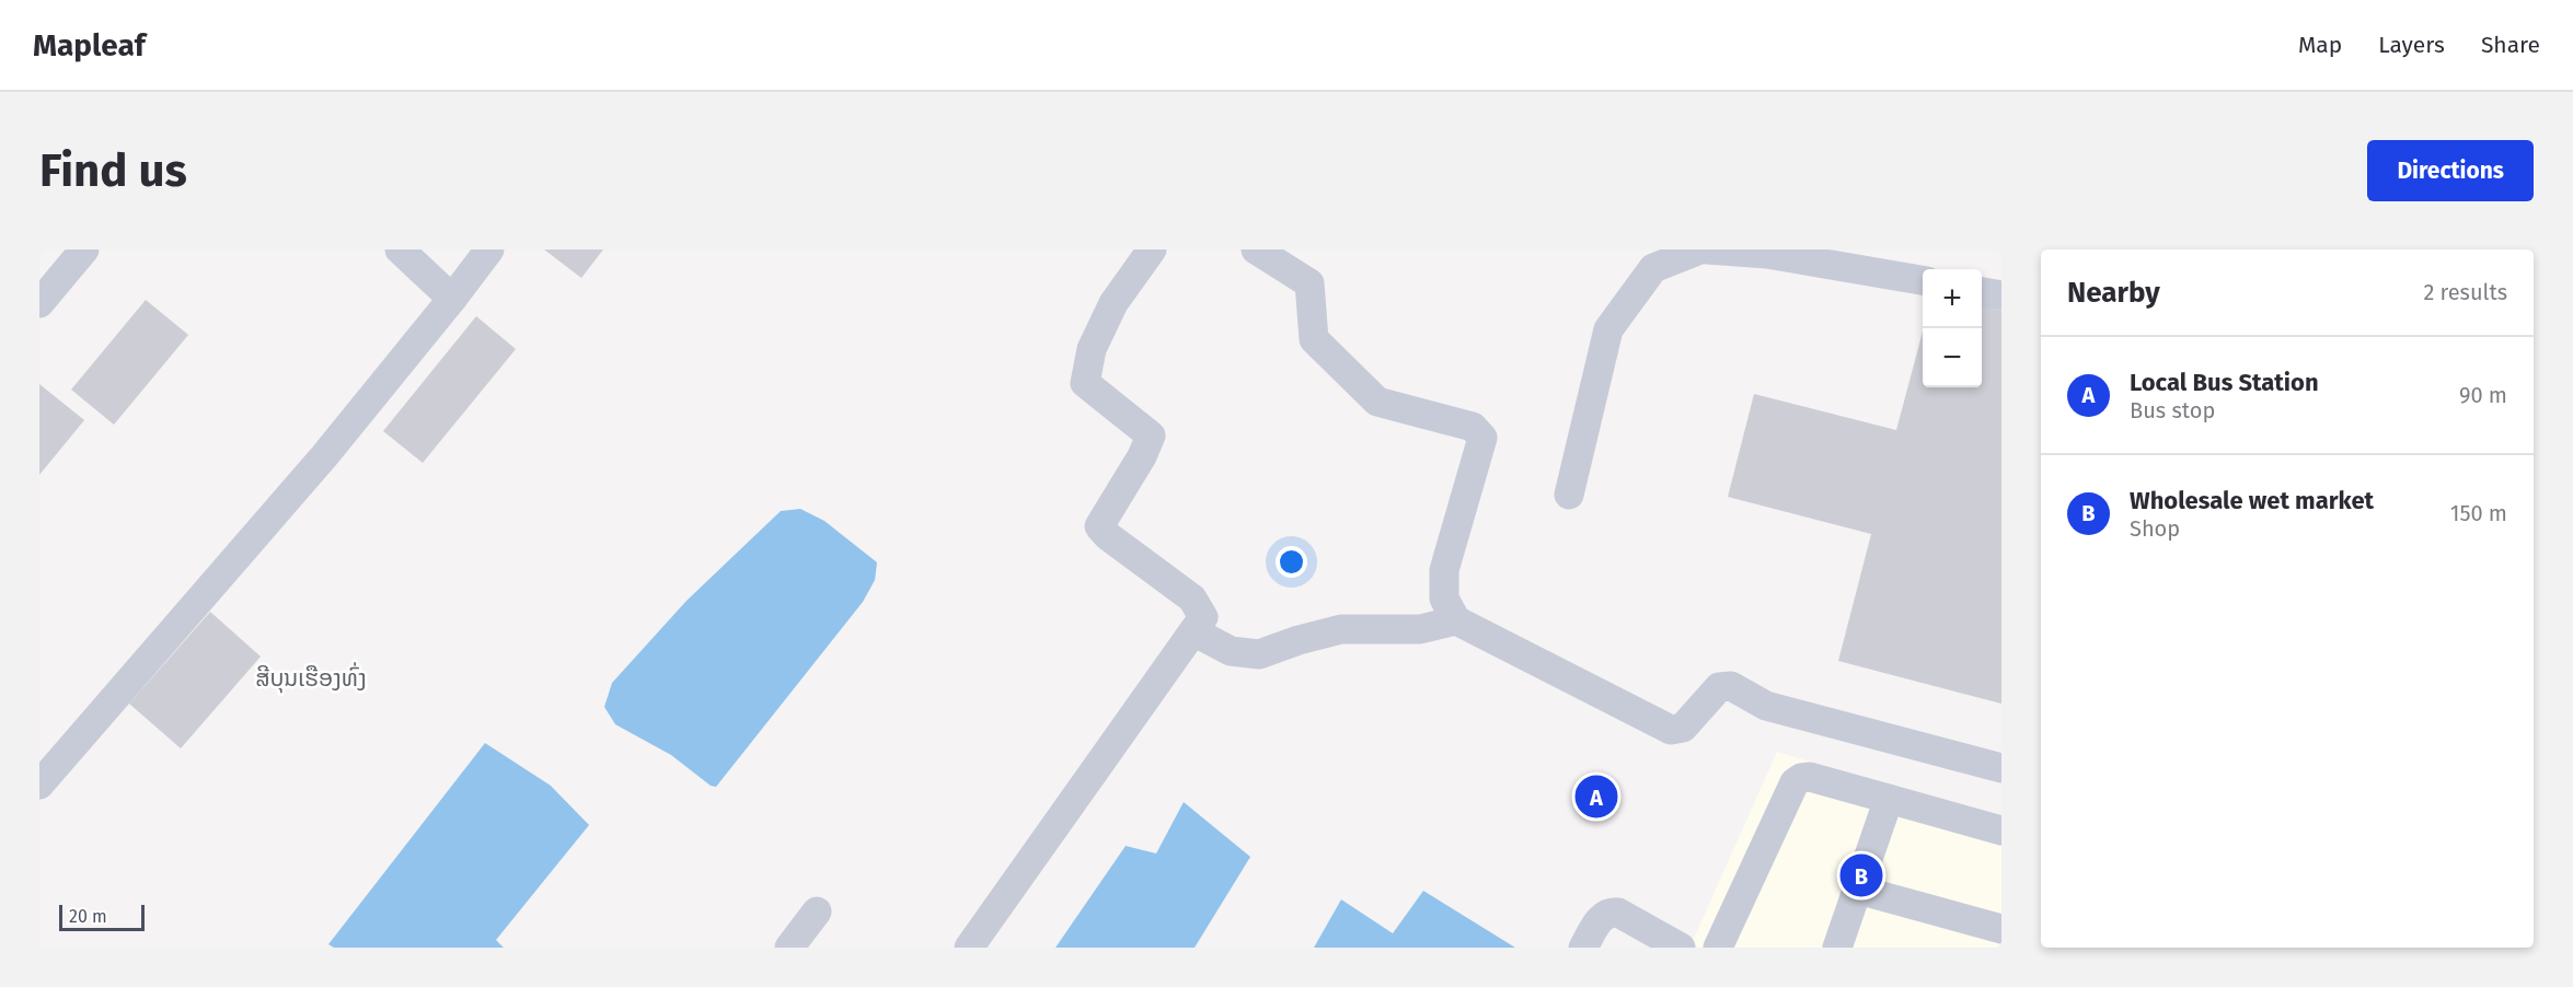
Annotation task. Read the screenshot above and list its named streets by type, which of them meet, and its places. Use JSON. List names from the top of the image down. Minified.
{"districts":["ສີບຸນເຮືອງທົ່ງ"],"scale_bar":"20 m","page":{"header":"Mapleaf","nav":["Map","Layers","Share"],"buttons":"Directions","title":"Find us","heading":["Nearby","2 results"],"map_buttons":["+","−"],"list":[{"mark":"A","name":"Local Bus Station","note":"Bus stop","value":"90 m"},{"mark":"B","name":"Wholesale wet market","note":"Shop","value":"150 m"}],"pins":["A","B"],"scale":"20 m"}}
